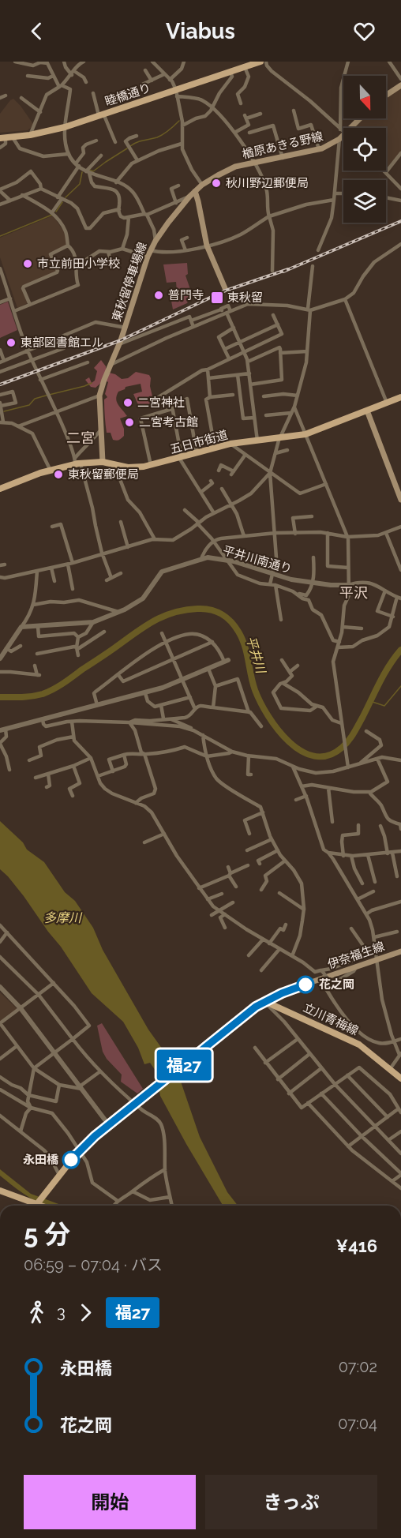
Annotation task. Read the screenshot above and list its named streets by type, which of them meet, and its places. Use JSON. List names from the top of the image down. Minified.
{"streets":{"main road":["睦橋通り","楢原あきる野線","東秋留停車場線","五日市街道","伊奈福生線","立川青梅線"],"street":["平井川南通り"]},"crossings":[["楢原あきる野線","東秋留停車場線"],["東秋留停車場線","五日市街道"],["伊奈福生線","立川青梅線"]],"districts":["二宮","平沢"],"water":["平井川","多摩川"],"places":{"other":["秋川野辺郵便局","市立前田小学校","普門寺","東部図書館エル","二宮神社","二宮考古館","東秋留郵便局","花之岡","永田橋"],"transit":["東秋留"]},"lines":["bus line 福27"],"north":"bottom","page":{"header":"Viabus","on_map":"福27","heading":["5 分","06:59 – 07:04 · バス","¥416"],"legs":["3","福27"],"list":[{"name":"永田橋","value":"07:02"},{"name":"花之岡","value":"07:04"}],"buttons":["開始","きっぷ"]}}
